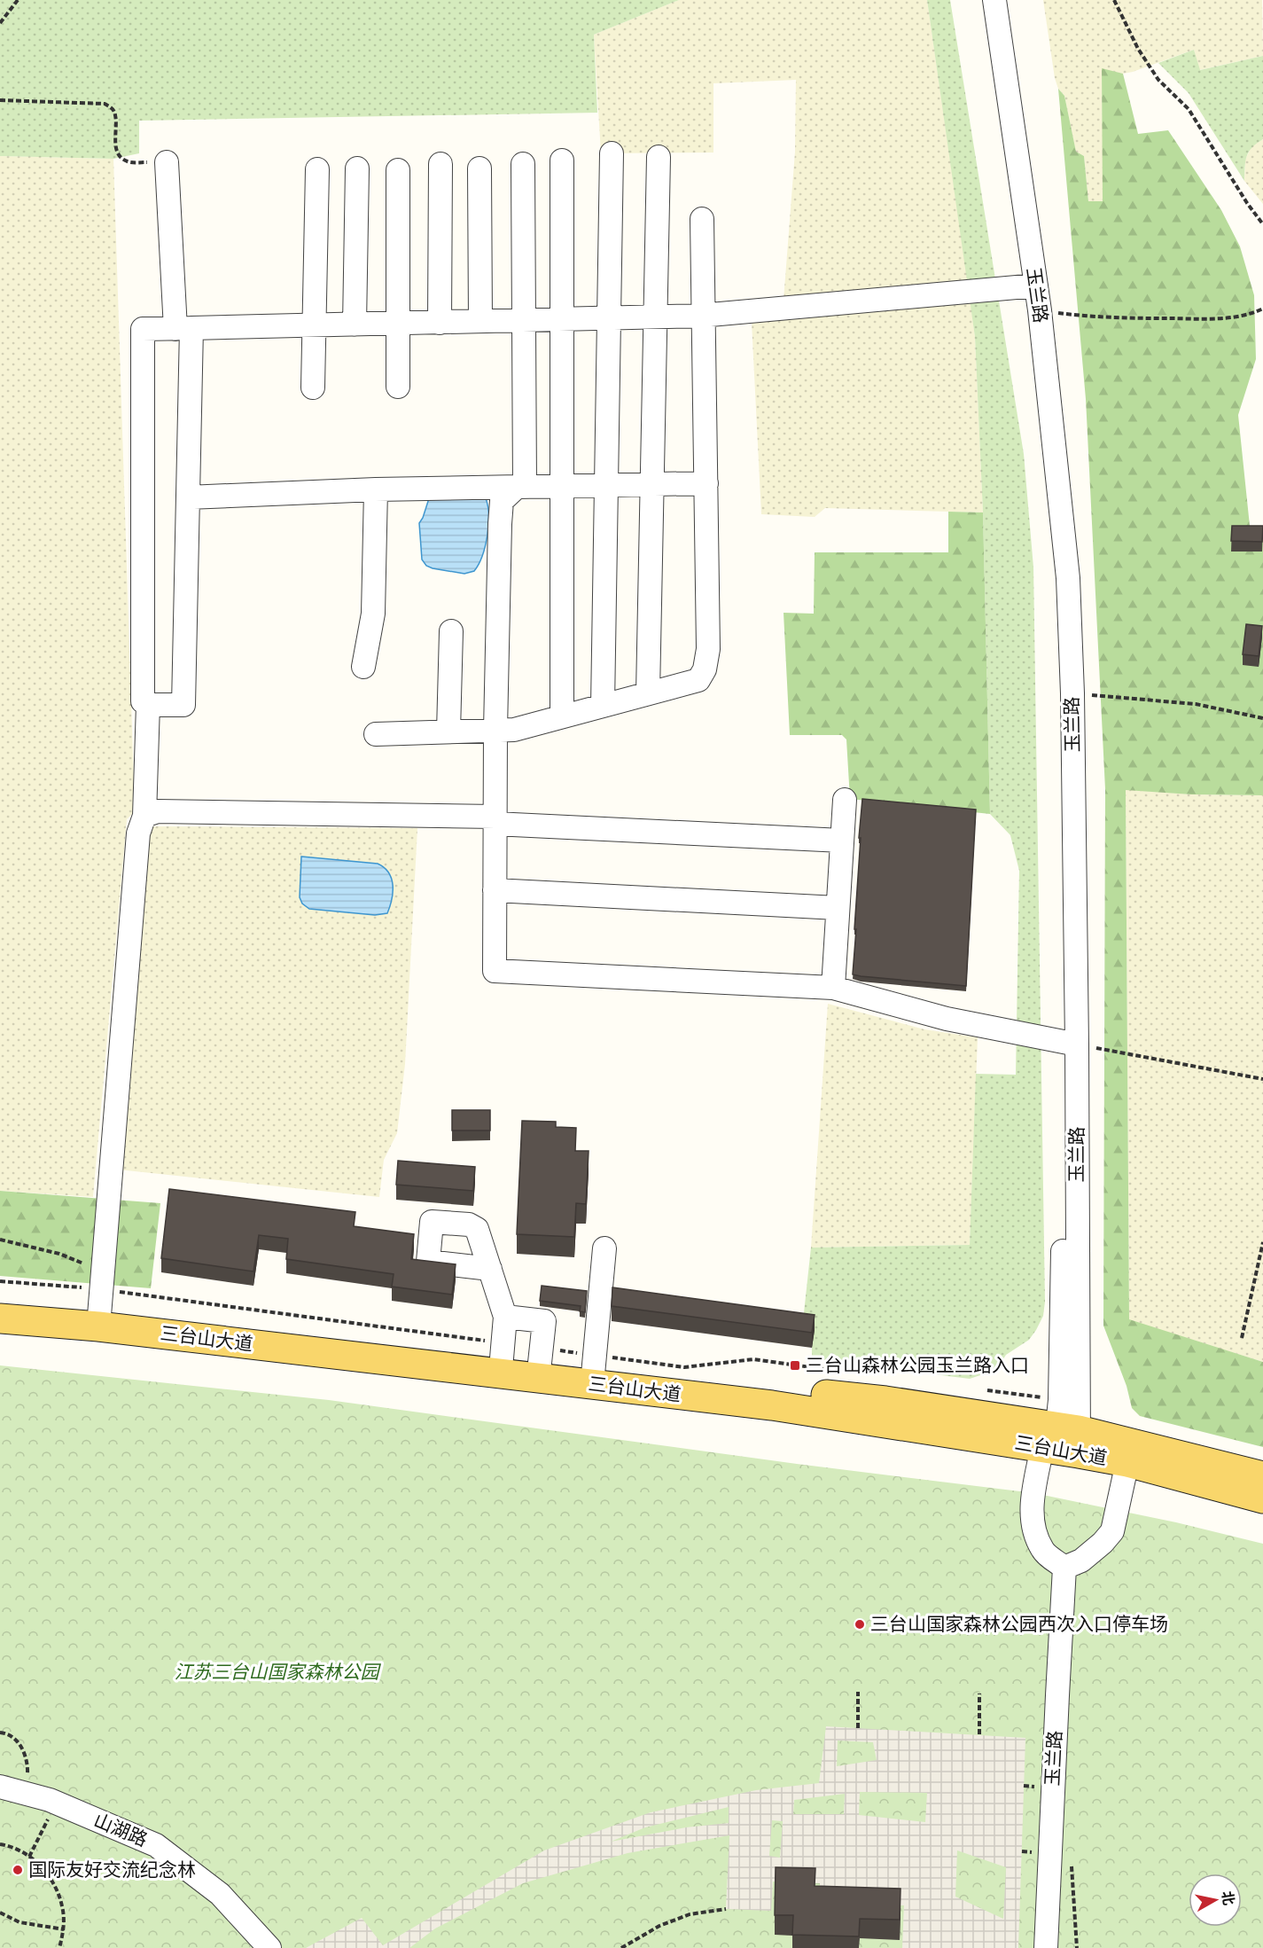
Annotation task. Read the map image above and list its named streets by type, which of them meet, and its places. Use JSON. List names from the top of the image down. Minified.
{"streets":{"main road":["三台山大道"],"street":["玉兰路","山湖路"]},"crossings":[["玉兰路","三台山大道"]],"parks":["江苏三台山国家森林公园"],"places":{"transit":["三台山森林公园玉兰路入口"],"other":["三台山国家森林公园西次入口停车场","国际友好交流纪念林"]},"north":"right"}
